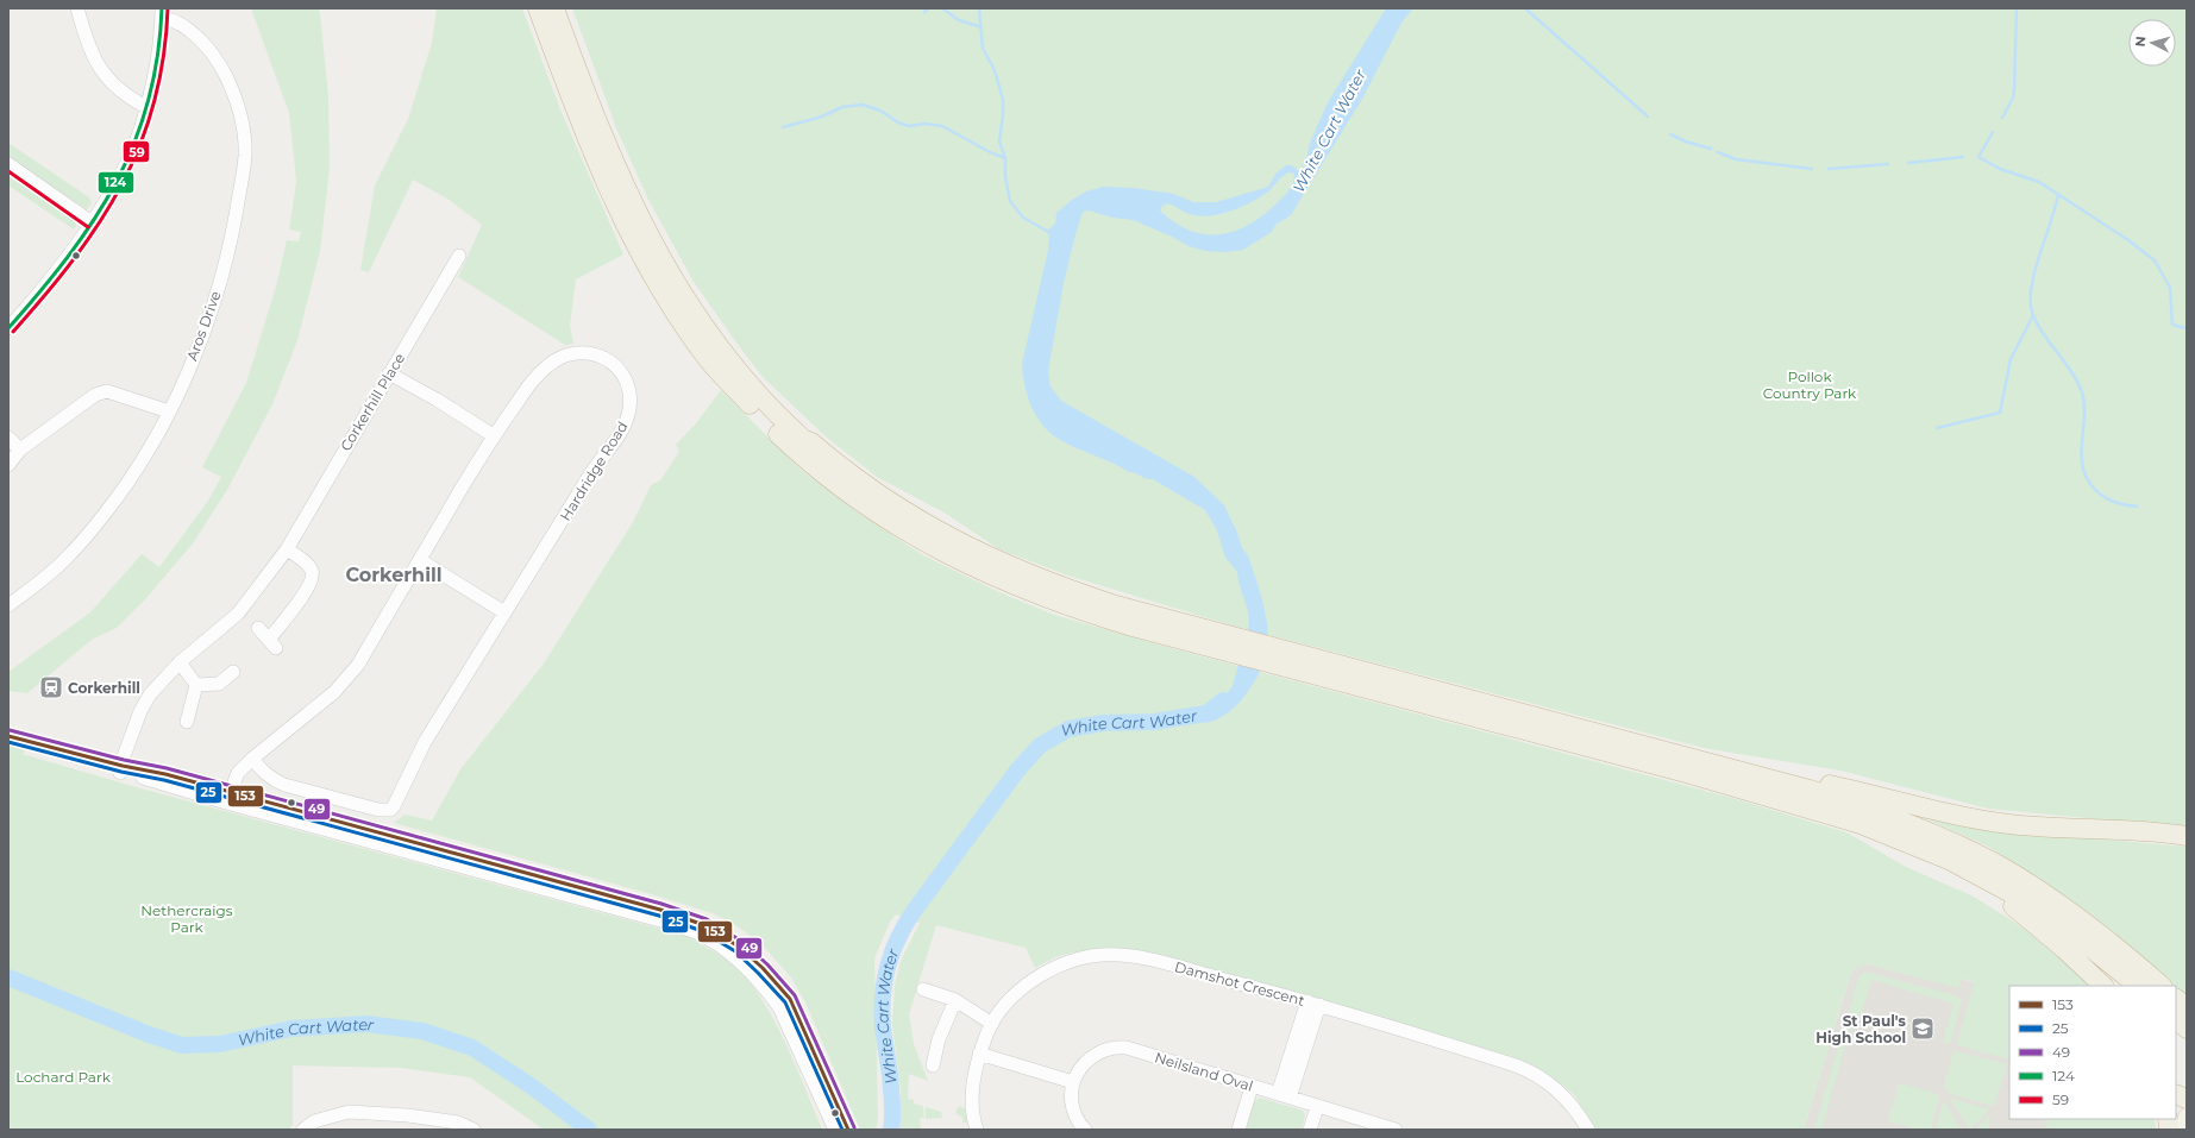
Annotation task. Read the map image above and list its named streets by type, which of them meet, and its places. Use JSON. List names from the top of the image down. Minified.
{"streets":{"street":["Aros Drive","Corkerhill Place","Hardridge Road","Damshot Crescent","Neilsland Oval"]},"districts":["Corkerhill"],"water":["White Cart Water"],"parks":["Pollok Country Park","Nethercraigs Park","Lochard Park"],"places":{"station":["Corkerhill"],"school or university":["St Paul's High School"]},"lines":["transit line 124","transit line 59","transit line 49","transit line 153","transit line 25"],"legend":["153","25","49","124","59"],"north":"left"}
